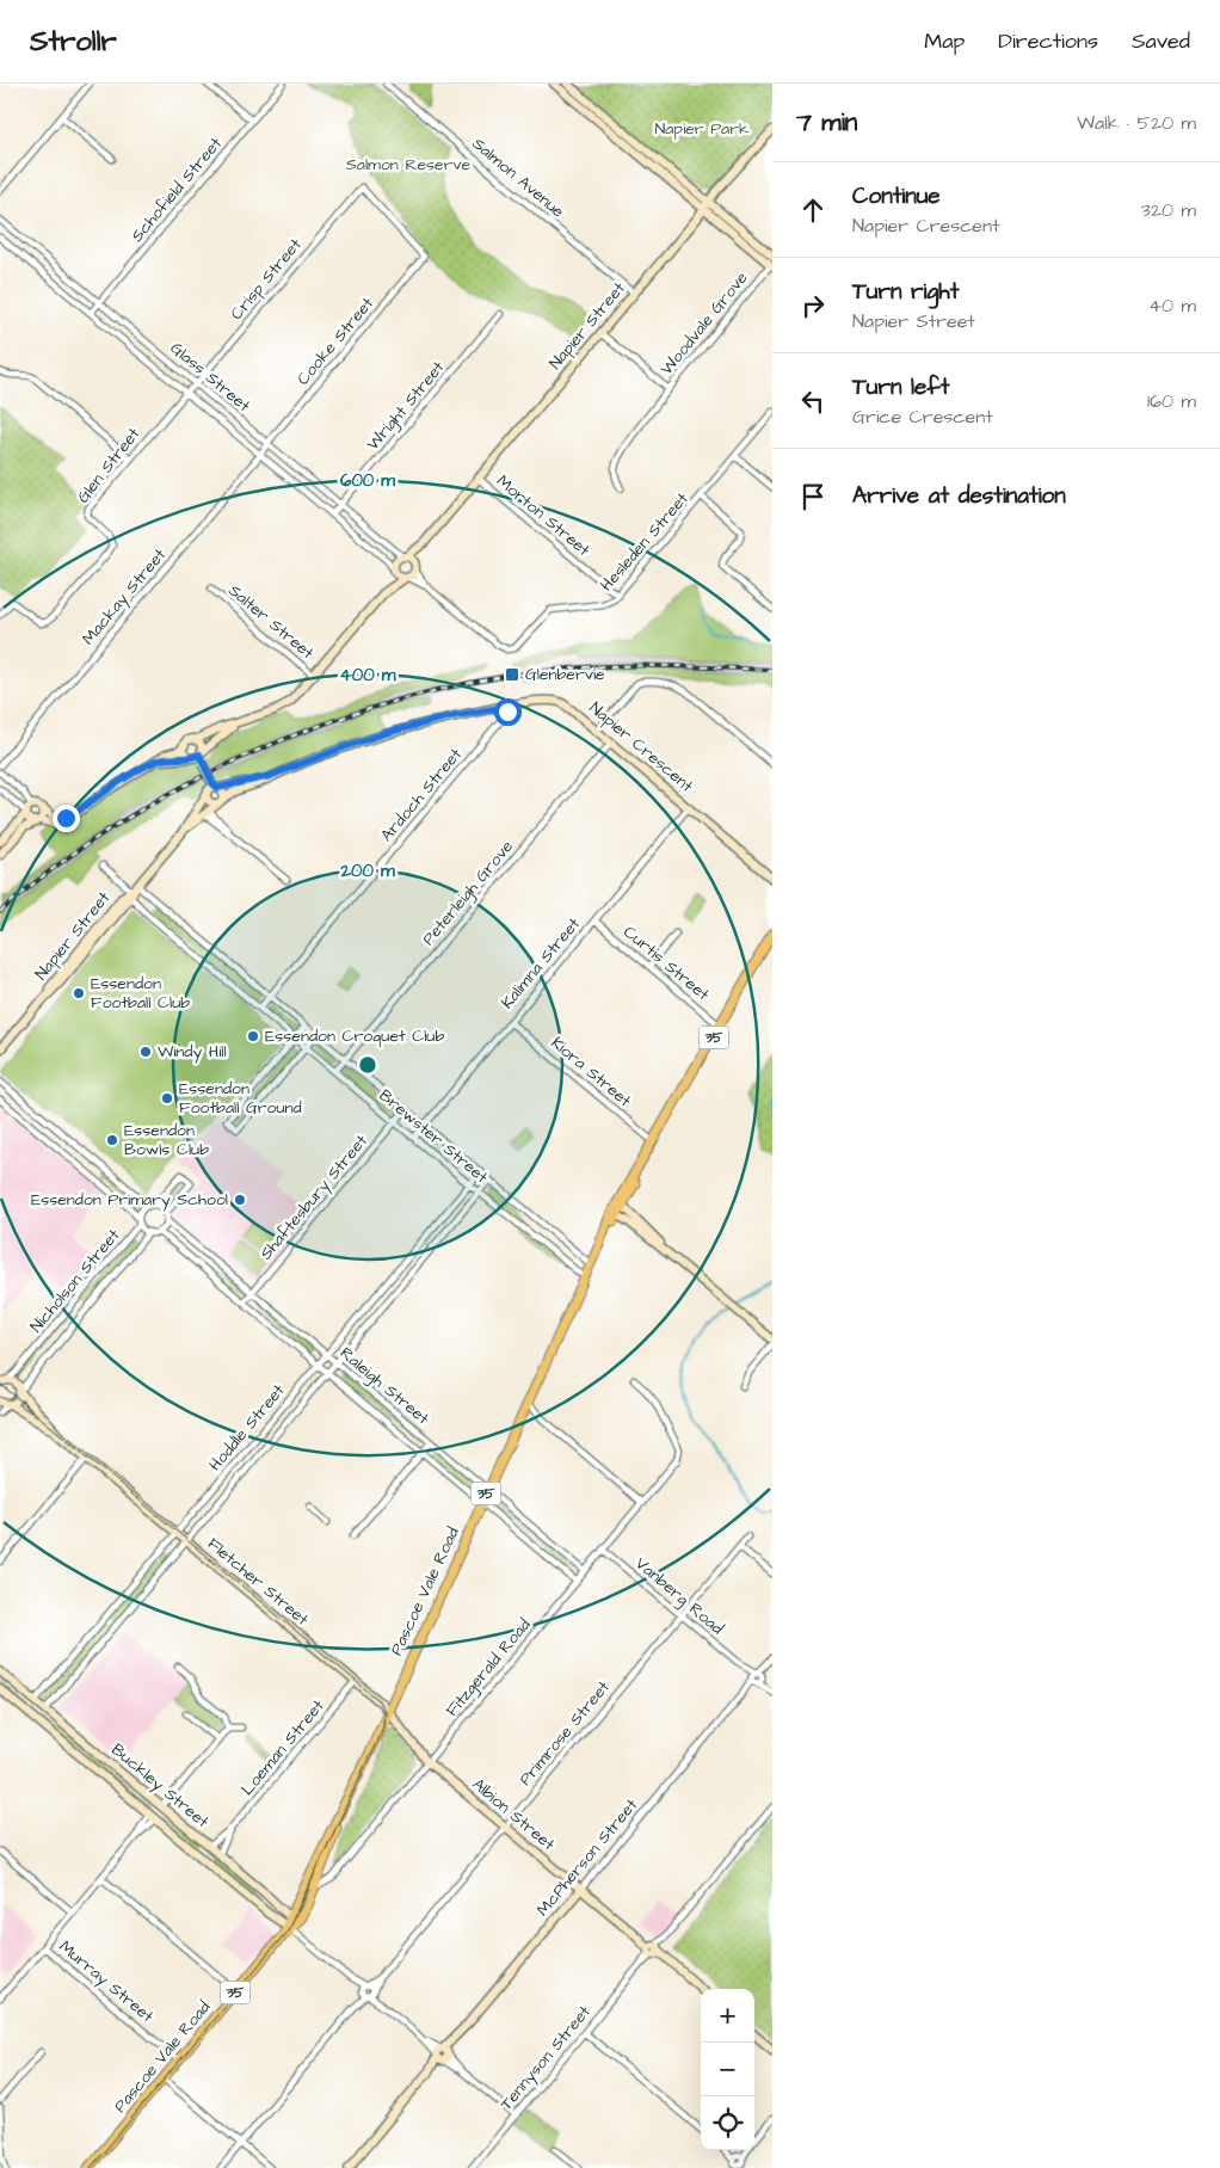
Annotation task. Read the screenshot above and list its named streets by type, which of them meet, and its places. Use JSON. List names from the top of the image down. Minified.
{"streets":{"main road":["35","Pascoe Vale Road"],"street":["Salmon Avenue","Schofield Street","Crisp Street","Woodvale Grove","Napier Street","Cooke Street","Glass Street","Wright Street","Glen Street","Morton Street","Hesleden Street","Mackay Street","Salter Street","Napier Crescent","Ardoch Street","Peterleigh Grove","Kalimna Street","Curtis Street","Kiora Street","Brewster Street","Shaftesbury Street","Nicholson Street","Raleigh Street","Hoddle Street","Fletcher Street","Vanberg Road","Fitzgerald Road","Primrose Street","Loeman Street","Buckley Street","Albion Street","McPherson Street","Murray Street","Tennyson Street"]},"crossings":[["Salmon Avenue","Napier Street"],["Schofield Street","Glass Street"],["Crisp Street","Cooke Street"],["Crisp Street","Glass Street"],["Crisp Street","Glen Street"],["Woodvale Grove","Napier Street"],["Napier Street","Glass Street"],["Napier Street","Morton Street"],["Napier Street","Hesleden Street"],["Napier Street","Salter Street"],["Napier Street","Napier Crescent"],["Napier Street","Brewster Street"],["Cooke Street","Glass Street"],["Cooke Street","Mackay Street"],["Glass Street","Wright Street"],["Glass Street","Glen Street"],["Glass Street","Mackay Street"],["Morton Street","Hesleden Street"],["Napier Crescent","Ardoch Street"],["Napier Crescent","Peterleigh Grove"],["Napier Crescent","Kalimna Street"],["Ardoch Street","Brewster Street"],["Peterleigh Grove","Brewster Street"],["Kalimna Street","Curtis Street"],["Kalimna Street","Kiora Street"],["Kalimna Street","Brewster Street"],["Curtis Street","Pascoe Vale Road"],["Kiora Street","Pascoe Vale Road"],["Brewster Street","Shaftesbury Street"],["Brewster Street","Hoddle Street"],["Brewster Street","Pascoe Vale Road"],["Shaftesbury Street","Raleigh Street"],["Nicholson Street","Raleigh Street"],["Nicholson Street","Fletcher Street"],["Raleigh Street","Hoddle Street"],["Raleigh Street","Pascoe Vale Road"],["Raleigh Street","Fitzgerald Road"],["Hoddle Street","Fletcher Street"],["Hoddle Street","Buckley Street"],["Fletcher Street","Pascoe Vale Road"],["Fletcher Street","Fitzgerald Road"],["Fletcher Street","Loeman Street"],["Fletcher Street","Albion Street"],["Pascoe Vale Road","Fitzgerald Road"],["Pascoe Vale Road","Buckley Street"],["Pascoe Vale Road","Murray Street"],["Vanberg Road","Fitzgerald Road"],["Vanberg Road","Primrose Street"],["Vanberg Road","McPherson Street"],["Fitzgerald Road","Albion Street"],["Primrose Street","Buckley Street"],["Primrose Street","Albion Street"],["Loeman Street","Buckley Street"],["Buckley Street","McPherson Street"],["Buckley Street","Tennyson Street"],["Albion Street","McPherson Street"],["Albion Street","Tennyson Street"]],"parks":["Napier Park","Salmon Reserve"],"places":{"transit":["Glenbervie"],"other":["Essendon Football Club","Essendon Croquet Club","Windy Hill","Essendon Football Ground","Essendon Bowls Club","Essendon Primary School"]},"page":{"header":"Strollr","nav":["Map","Directions","Saved"],"heading":["7 min","Walk · 520 m"],"list":[["Continue","Napier Crescent","320 m"],["Turn right","Napier Street","40 m"],["Turn left","Grice Crescent","160 m"],"Arrive at destination"],"map_buttons":["+","−"]},"rings":["600 m","400 m","200 m"]}
